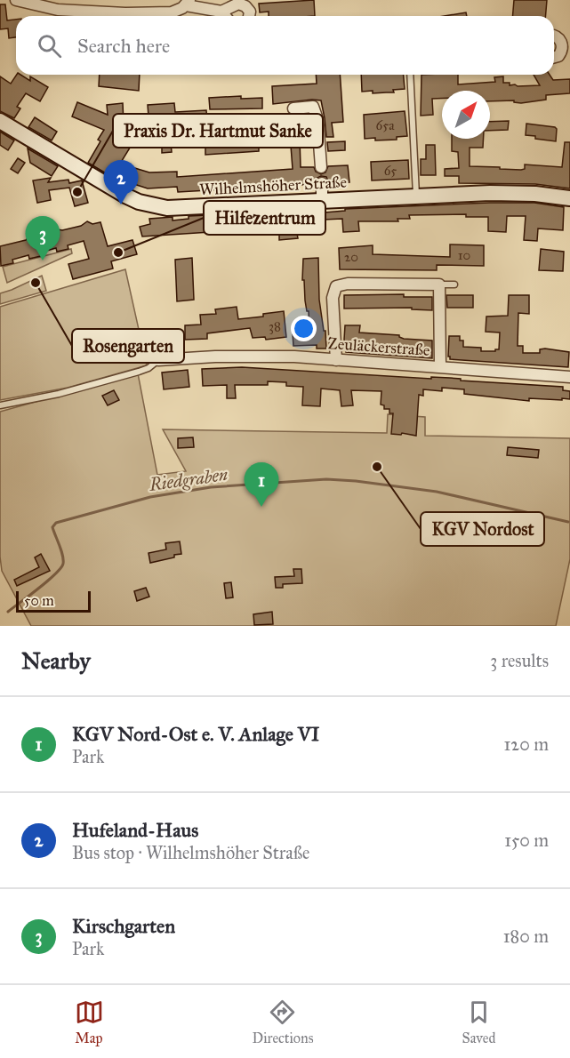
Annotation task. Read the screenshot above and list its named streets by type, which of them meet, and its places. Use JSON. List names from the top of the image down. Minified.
{"streets":{"main road":["Wilhelmshöher Straße"],"street":["Zeuläckerstraße"]},"water":["Riedgraben"],"places":["Praxis Dr. Hartmut Sanke","Hilfezentrum","Rosengarten","KGV Nordost"],"house_numbers":["65a","65","10","20","38"],"scale_bar":"50 m","north":"top right","page":{"search":"Search here","pins":["2","3","1"],"scale":"50 m","heading":["Nearby","3 results"],"list":[{"mark":"1","name":"KGV Nord-Ost e. V. Anlage VI","note":"Park","value":"120 m"},{"mark":"2","name":"Hufeland-Haus","note":"Bus stop · Wilhelmshöher Straße","value":"150 m"},{"mark":"3","name":"Kirschgarten","note":"Park","value":"180 m"}],"nav":["Map","Directions","Saved"]}}
